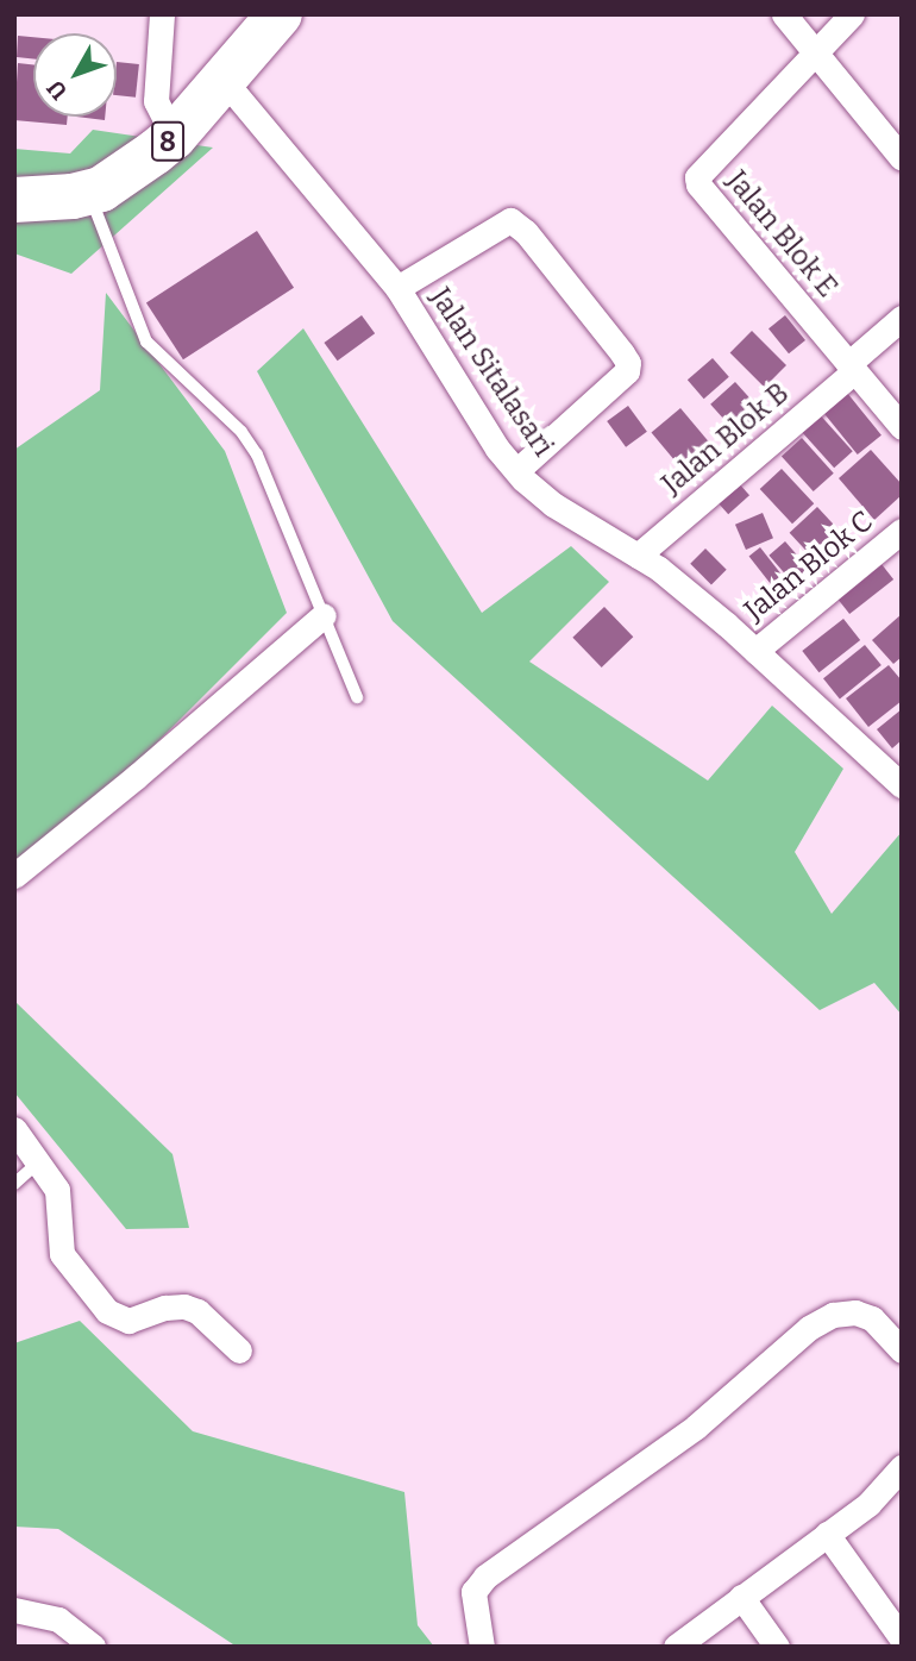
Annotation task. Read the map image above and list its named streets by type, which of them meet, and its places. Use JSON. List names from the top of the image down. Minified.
{"streets":{"highway":["8"],"street":["Jalan Blok E","Jalan Sitalasari","Jalan Blok B","Jalan Blok C"]},"crossings":[["8","Jalan Sitalasari"],["Jalan Blok E","Jalan Blok B"],["Jalan Sitalasari","Jalan Blok B"],["Jalan Sitalasari","Jalan Blok C"]],"north":"bottom left"}
